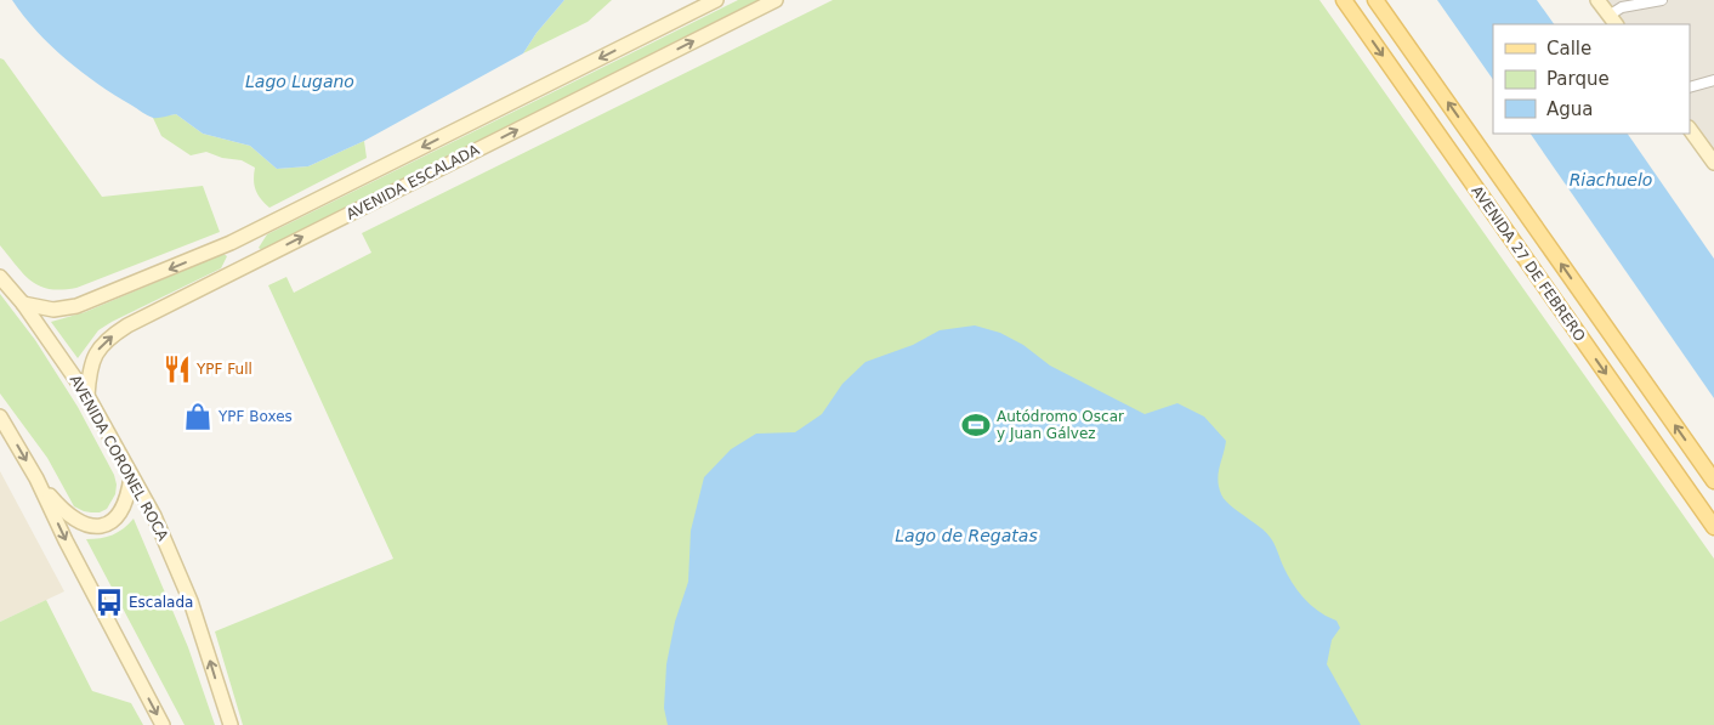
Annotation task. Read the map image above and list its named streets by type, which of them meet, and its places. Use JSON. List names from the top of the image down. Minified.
{"streets":{"main road":["AVENIDA ESCALADA","AVENIDA 27 DE FEBRERO","AVENIDA CORONEL ROCA"]},"crossings":[["AVENIDA ESCALADA","AVENIDA CORONEL ROCA"]],"water":["Lago Lugano","Riachuelo","Lago de Regatas"],"places":{"restaurant":["YPF Full"],"shop":["YPF Boxes"],"sports":["Autódromo Oscar y Juan Gálvez"],"bus stop":["Escalada"]},"legend":["Calle","Parque","Agua"]}
